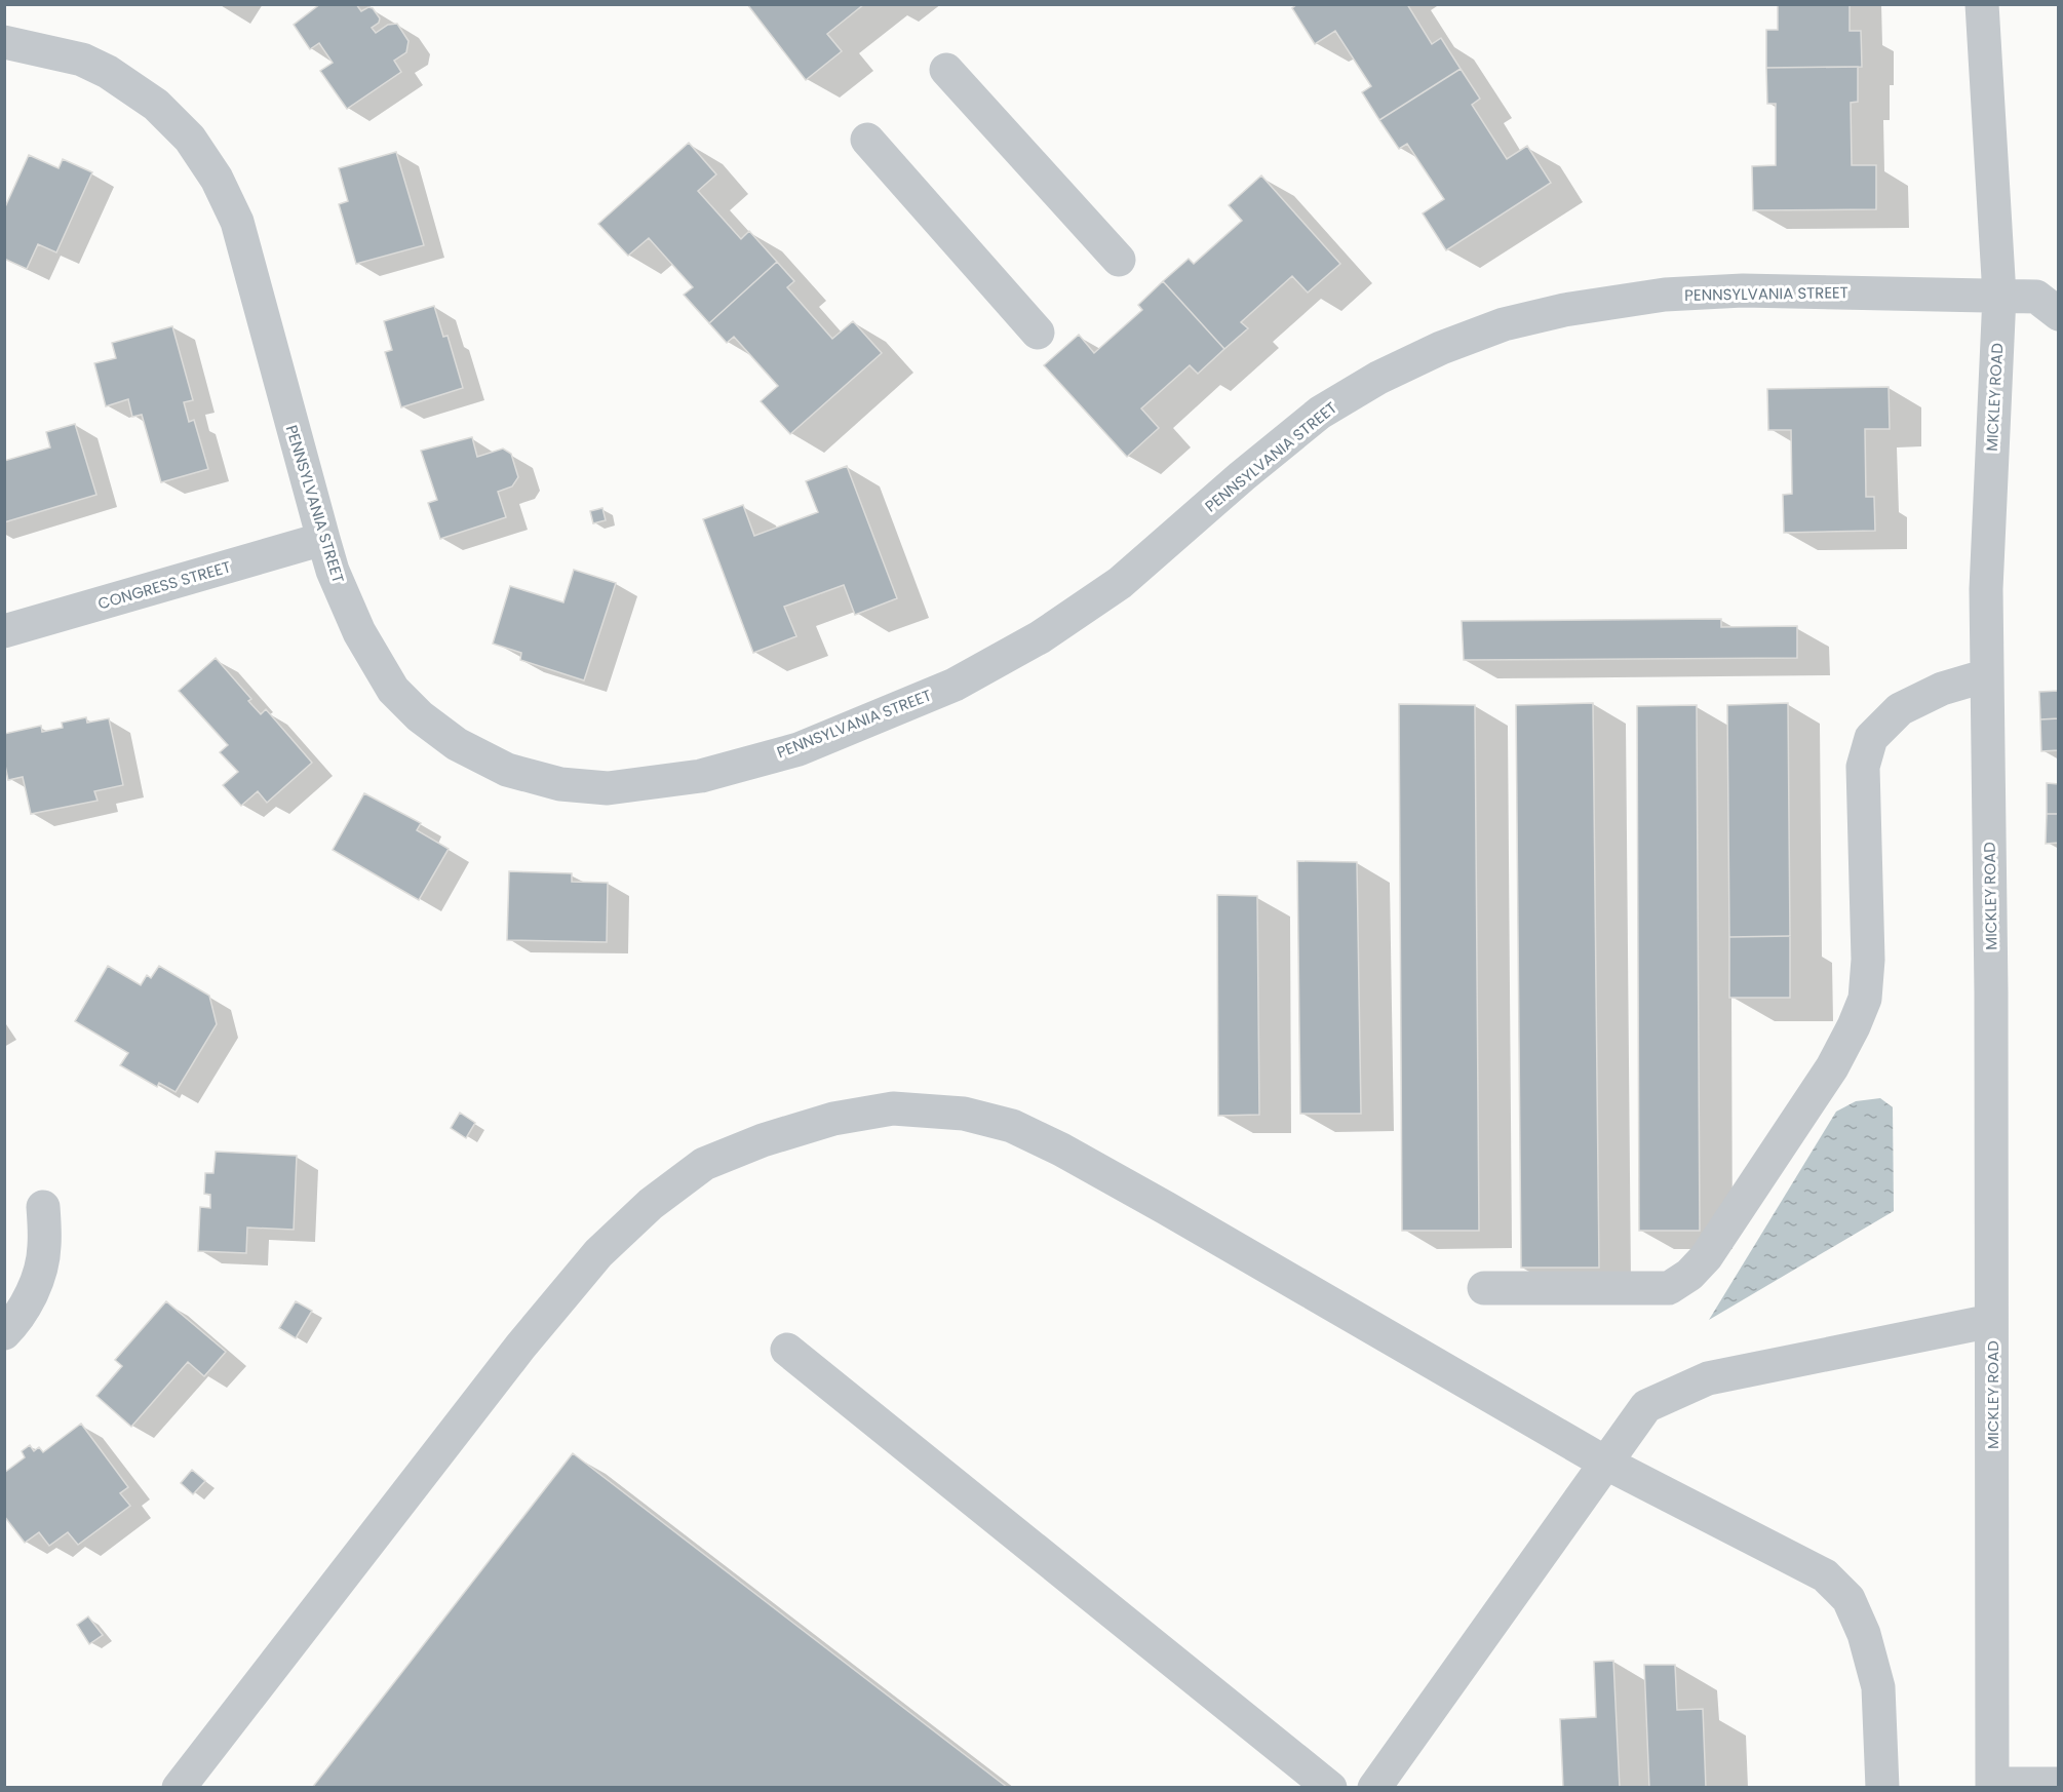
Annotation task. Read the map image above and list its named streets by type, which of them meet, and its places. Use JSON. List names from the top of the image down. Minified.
{"streets":{"street":["PENNSYLVANIA STREET","MICKLEY ROAD","CONGRESS STREET"]},"crossings":[["PENNSYLVANIA STREET","MICKLEY ROAD"],["PENNSYLVANIA STREET","CONGRESS STREET"]]}
